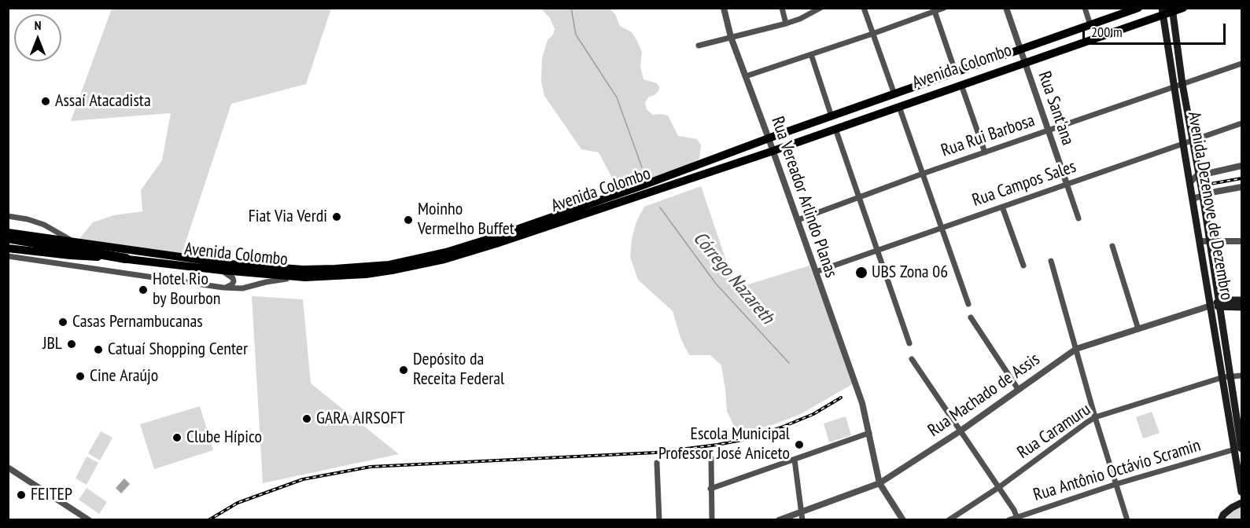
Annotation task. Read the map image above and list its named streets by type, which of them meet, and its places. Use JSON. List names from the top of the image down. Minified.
{"streets":{"highway":["Avenida Colombo"],"main road":["Avenida Dezenove de Dezembro"],"street":["Rua Sant'ana","Rua Rui Barbosa","Rua Campos Sales","Rua Vereador Arlindo Planas","Rua Machado de Assis","Rua Caramuru","Rua Antônio Octávio Scramin"]},"crossings":[["Avenida Colombo","Rua Sant'ana"],["Avenida Colombo","Rua Vereador Arlindo Planas"],["Avenida Colombo","Avenida Dezenove de Dezembro"],["Rua Sant'ana","Rua Rui Barbosa"],["Rua Sant'ana","Rua Campos Sales"],["Rua Rui Barbosa","Rua Vereador Arlindo Planas"],["Rua Rui Barbosa","Avenida Dezenove de Dezembro"],["Rua Campos Sales","Rua Vereador Arlindo Planas"],["Rua Campos Sales","Avenida Dezenove de Dezembro"],["Rua Vereador Arlindo Planas","Rua Machado de Assis"],["Avenida Dezenove de Dezembro","Rua Machado de Assis"],["Avenida Dezenove de Dezembro","Rua Caramuru"],["Avenida Dezenove de Dezembro","Rua Antônio Octávio Scramin"]],"water":["Córrego Nazareth"],"places":["Assaí Atacadista","Fiat Via Verdi","Moinho Vermelho Buffet","UBS Zona 06","Hotel Rio by Bourbon","Casas Pernambucanas","JBL","Catuaí Shopping Center","Depósito da Receita Federal","Cine Araújo","GARA AIRSOFT","Clube Hípico","Escola Municipal Professor José Aniceto","FEITEP"],"scale_bar":"200 m","north":"top"}
